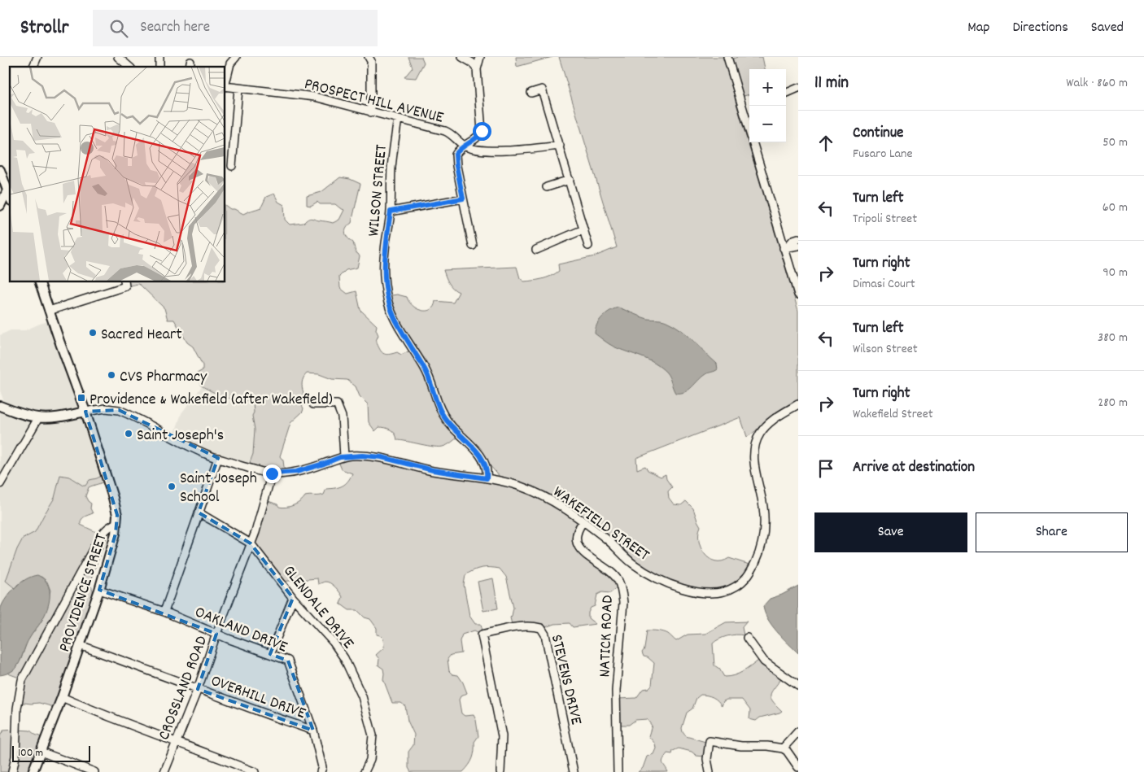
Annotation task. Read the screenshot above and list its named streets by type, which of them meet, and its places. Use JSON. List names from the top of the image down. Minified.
{"streets":{"main road":["PROVIDENCE STREET"],"street":["PROSPECT HILL AVENUE","WILSON STREET","WAKEFIELD STREET","GLENDALE DRIVE","OAKLAND DRIVE","NATICK ROAD","STEVENS DRIVE","CROSSLAND ROAD","OVERHILL DRIVE"]},"crossings":[["PROSPECT HILL AVENUE","WILSON STREET"],["WILSON STREET","WAKEFIELD STREET"],["WAKEFIELD STREET","PROVIDENCE STREET"],["WAKEFIELD STREET","NATICK ROAD"],["WAKEFIELD STREET","CROSSLAND ROAD"],["PROVIDENCE STREET","OAKLAND DRIVE"],["PROVIDENCE STREET","OVERHILL DRIVE"],["GLENDALE DRIVE","CROSSLAND ROAD"],["OAKLAND DRIVE","CROSSLAND ROAD"],["OAKLAND DRIVE","OVERHILL DRIVE"],["CROSSLAND ROAD","OVERHILL DRIVE"]],"places":{"other":["Sacred Heart","CVS Pharmacy","Saint Joseph's","Saint Joseph School"],"transit":["Providence & Wakefield (after Wakefield)"]},"scale_bar":"100 m","page":{"header":"Strollr","search":"Search here","nav":["Map","Directions","Saved"],"heading":["11 min","Walk · 860 m"],"map_buttons":["+","−"],"list":[["Continue","Fusaro Lane","50 m"],["Turn left","Tripoli Street","60 m"],["Turn right","Dimasi Court","90 m"],["Turn left","Wilson Street","380 m"],["Turn right","Wakefield Street","280 m"],"Arrive at destination"],"buttons":["Save","Share"],"scale":"100 m"}}
